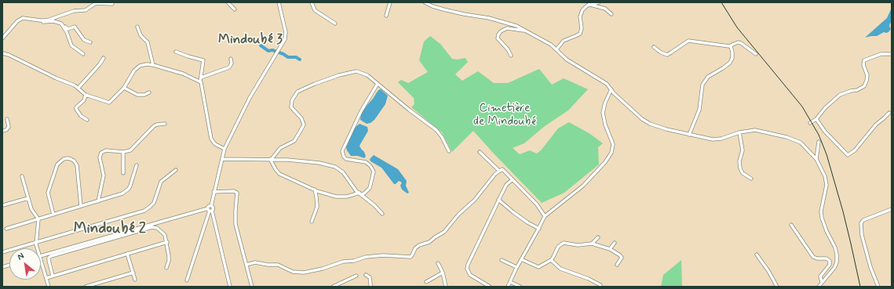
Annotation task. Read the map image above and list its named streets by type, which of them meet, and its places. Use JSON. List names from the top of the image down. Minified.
{"districts":["Mindoubé 3","Mindoubé 2"],"parks":["Cimetière de Mindoubé"],"north":"top left"}
